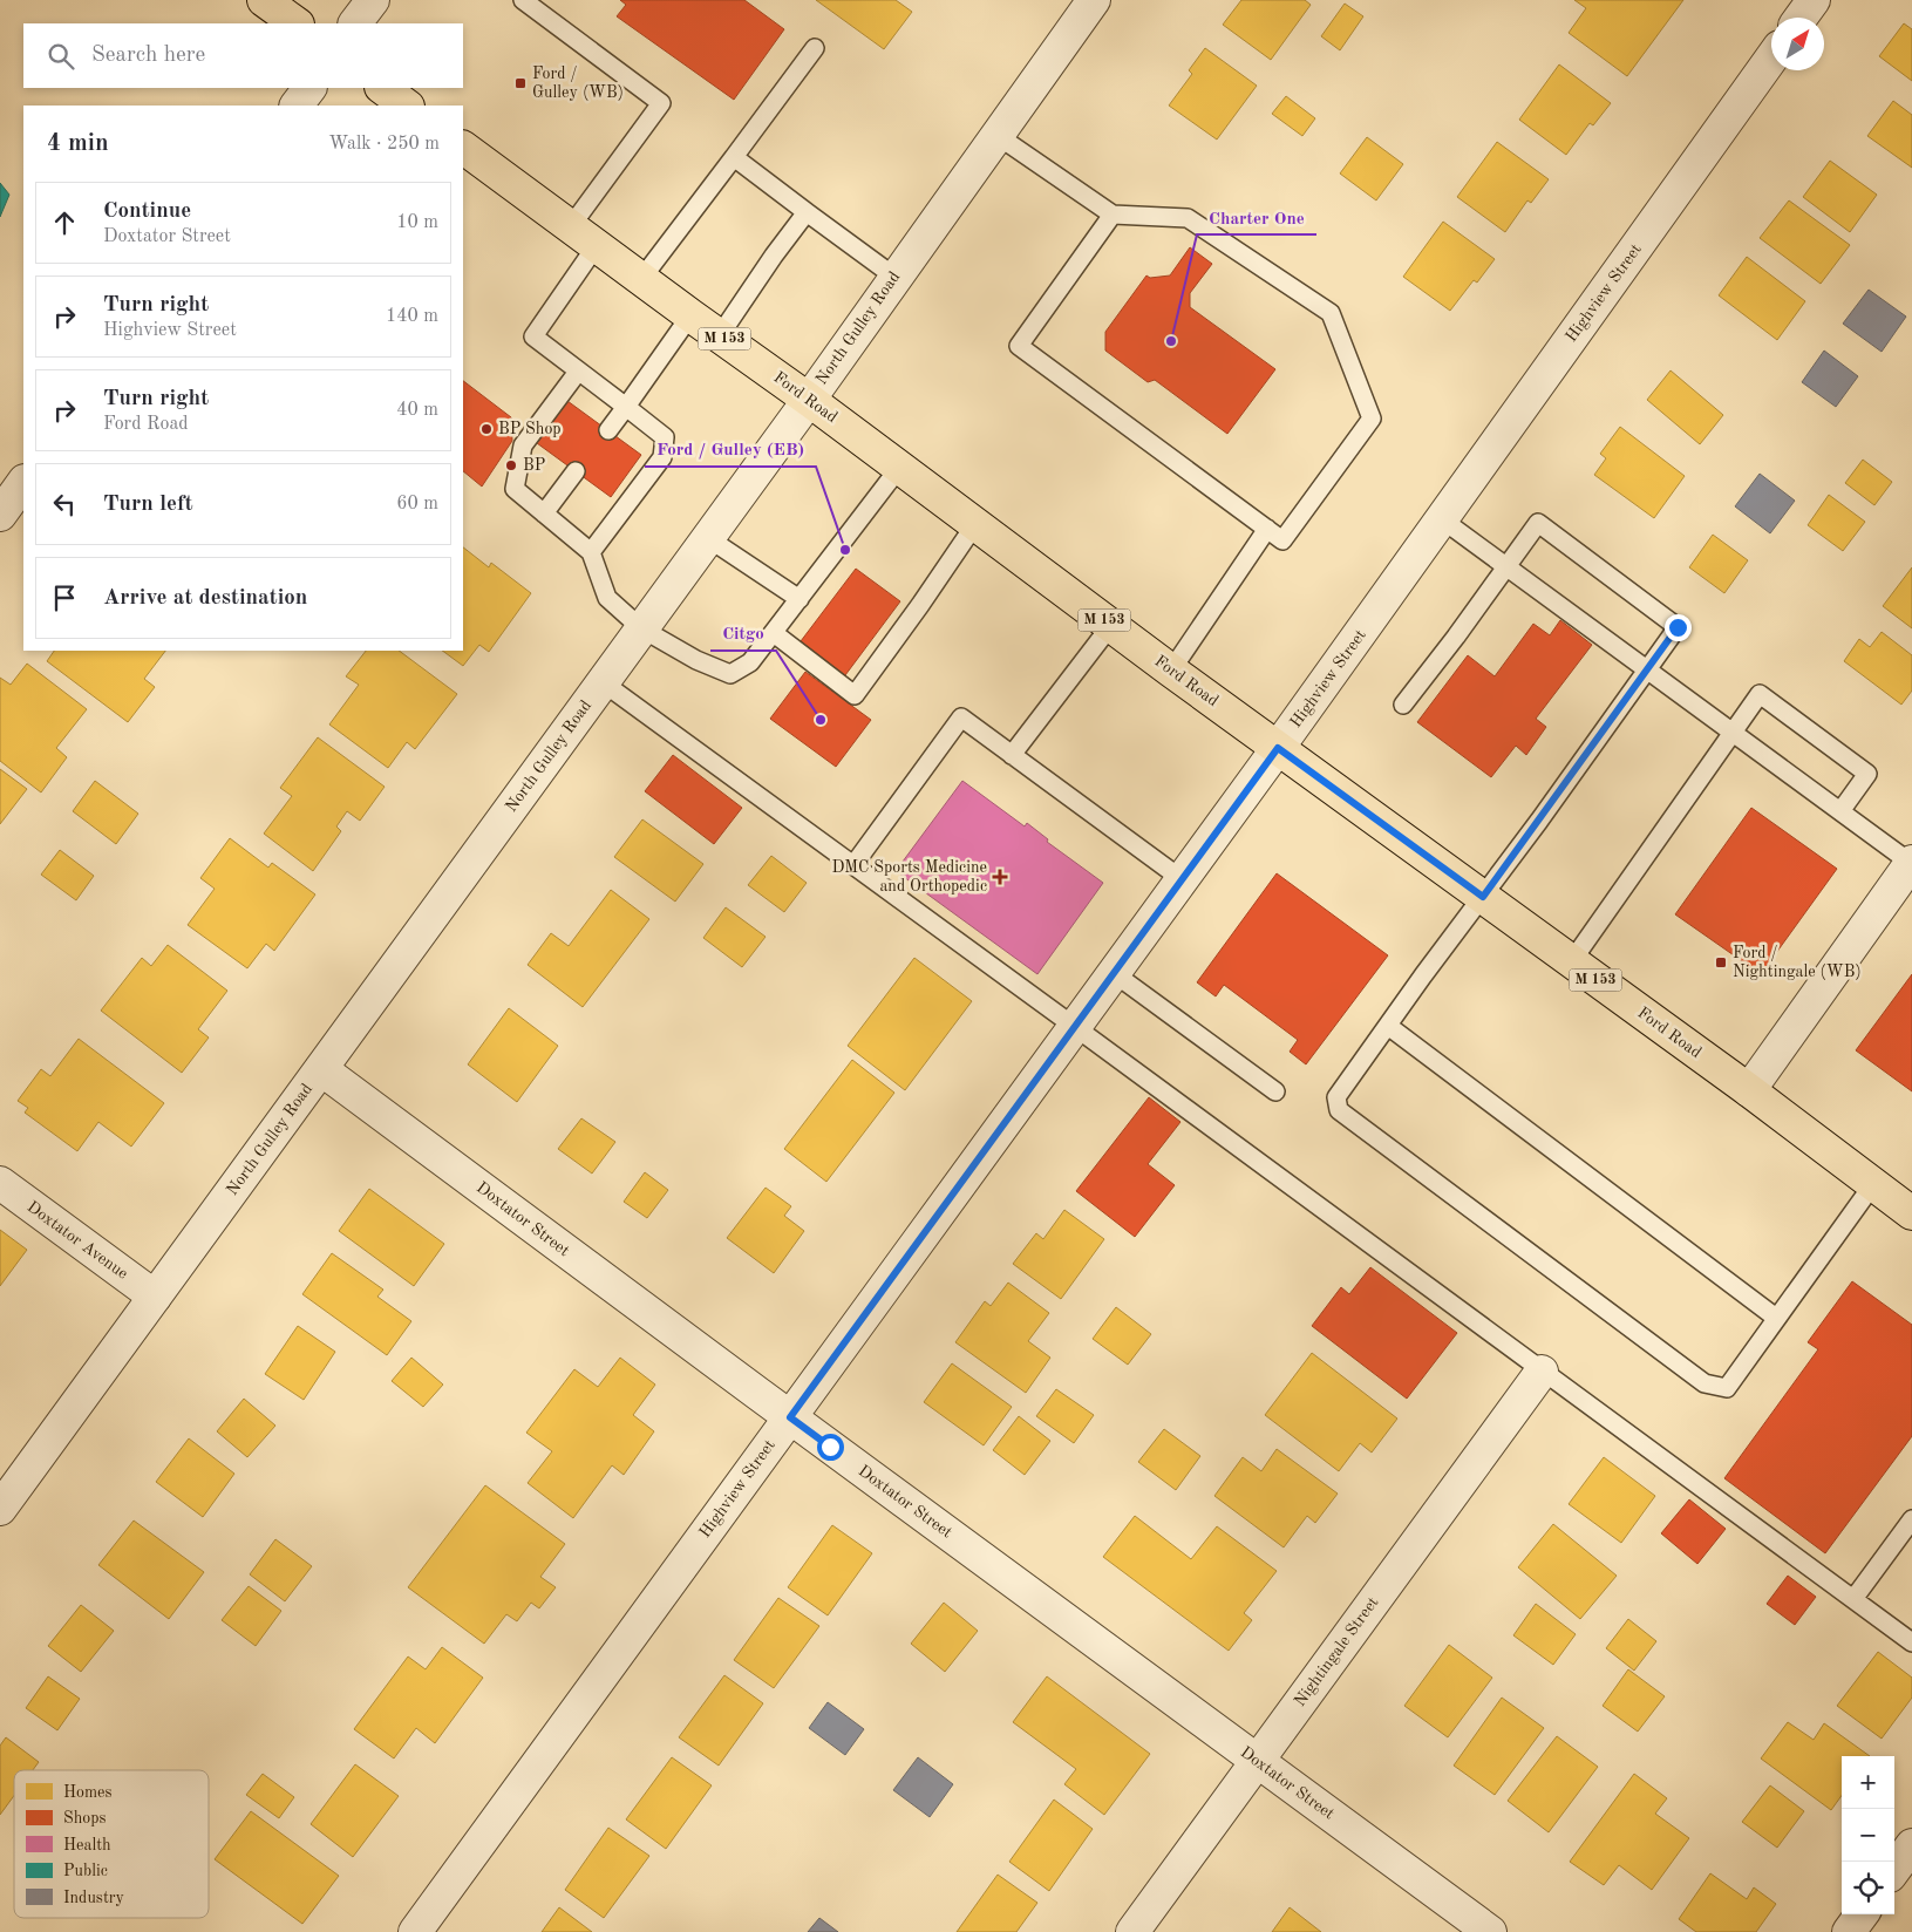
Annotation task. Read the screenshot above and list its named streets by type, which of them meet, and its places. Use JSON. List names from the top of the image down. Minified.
{"streets":{"main road":["M 153","Ford Road"],"street":["Highview Street","North Gulley Road","Doxtator Street","Doxtator Avenue","Nightingale Street"]},"crossings":[["Highview Street","Ford Road"],["Highview Street","Doxtator Street"],["North Gulley Road","Ford Road"],["North Gulley Road","Doxtator Street"],["North Gulley Road","Doxtator Avenue"],["Doxtator Street","Nightingale Street"]],"places":{"transit":["Ford / Gulley (WB)","Ford / Nightingale (WB)"],"other":["Charter One","BP Shop","BP","Ford / Gulley (EB)","Citgo"],"health":["DMC Sports Medicine and Orthopedic"]},"legend":["Homes","Shops","Health","Public","Industry"],"north":"top right","page":{"search":"Search here","heading":["4 min","Walk · 250 m"],"list":[["Continue","Doxtator Street","10 m"],["Turn right","Highview Street","140 m"],["Turn right","Ford Road","40 m"],["Turn left","60 m"],"Arrive at destination"],"map_buttons":["+","−"]}}
